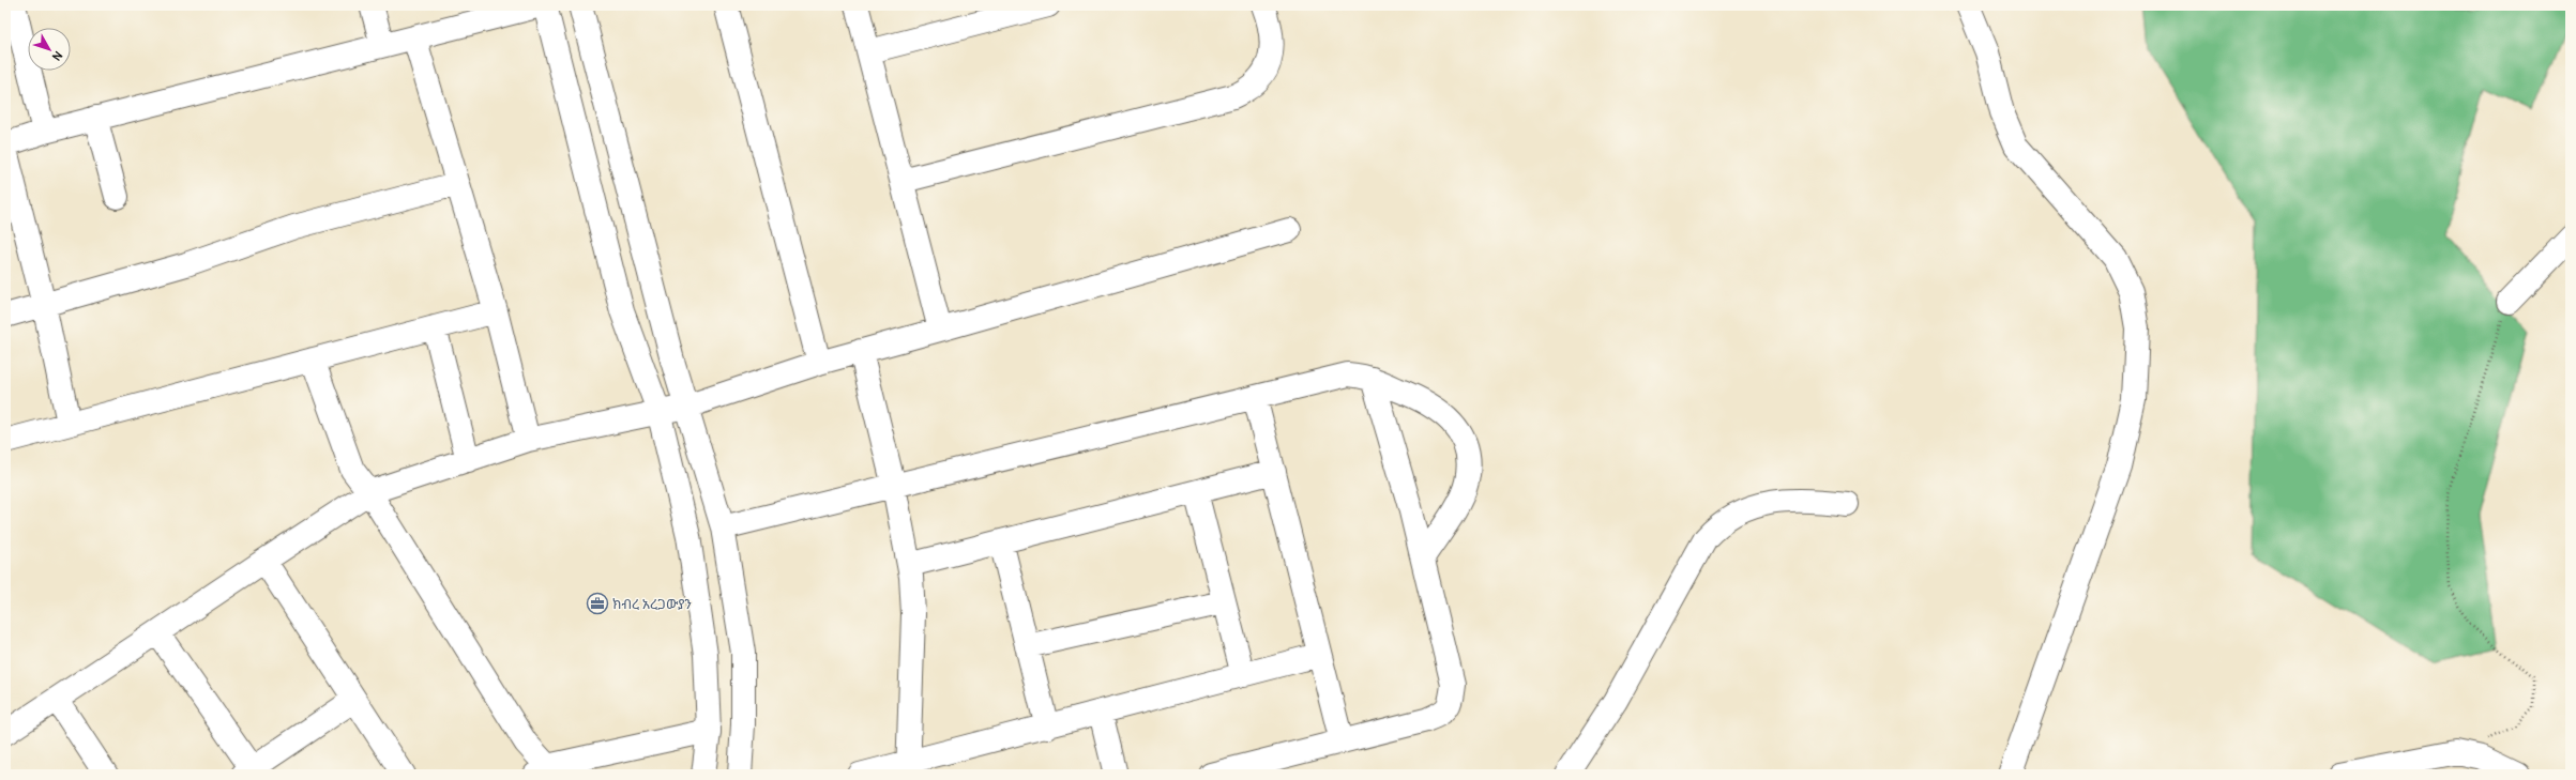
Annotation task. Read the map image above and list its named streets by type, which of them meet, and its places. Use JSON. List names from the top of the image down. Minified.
{"places":{"office":["ክብረ አረጋውያን"]},"north":"bottom right"}
